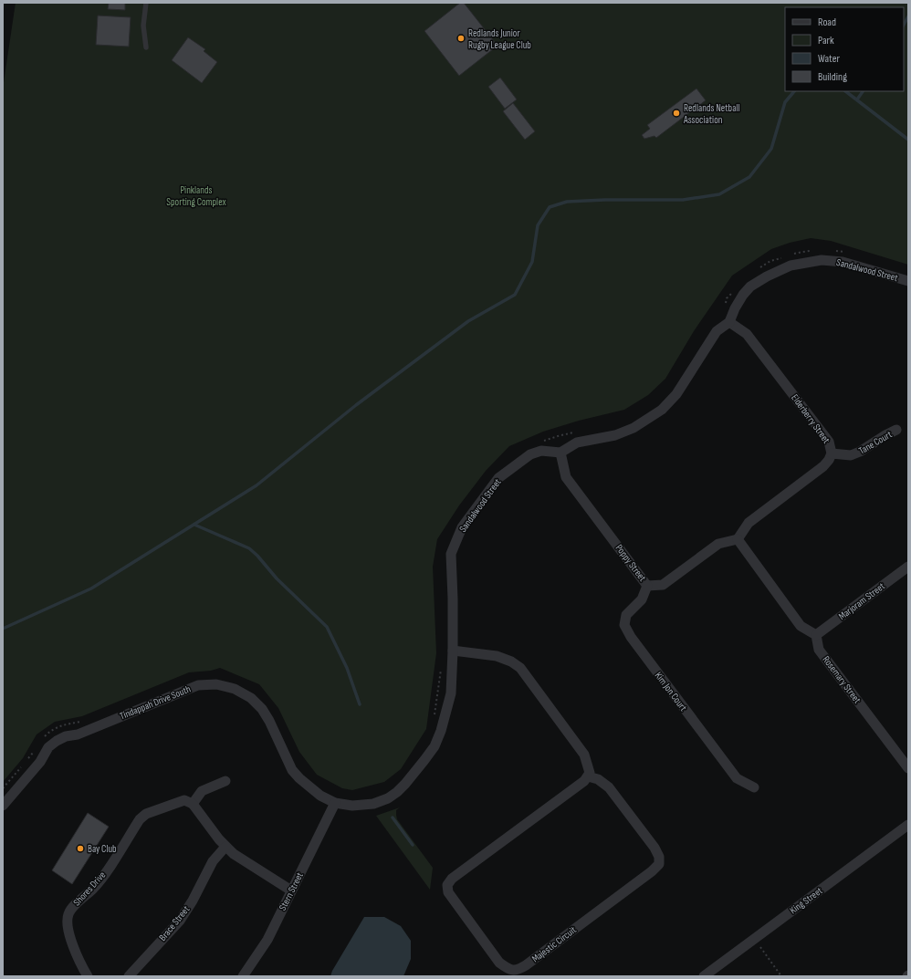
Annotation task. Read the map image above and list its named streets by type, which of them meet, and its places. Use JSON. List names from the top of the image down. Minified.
{"streets":{"street":["Sandalwood Street","Elderberry Street","Tane Court","Poppy Street","Marjoram Street","Rosemary Street","Kim Jon Court","Tindappah Drive South","Shores Drive","Stern Street","King Street","Brace Street","Majestic Circuit"]},"crossings":[["Sandalwood Street","Elderberry Street"],["Sandalwood Street","Poppy Street"],["Sandalwood Street","Tindappah Drive South"],["Elderberry Street","Tane Court"],["Elderberry Street","Poppy Street"],["Poppy Street","Kim Jon Court"],["Marjoram Street","Rosemary Street"],["Tindappah Drive South","Stern Street"]],"parks":["Pinklands Sporting Complex"],"places":["Redlands Junior Rugby League Club","Redlands Netball Association","Bay Club"],"legend":["Road","Park","Water","Building"]}
